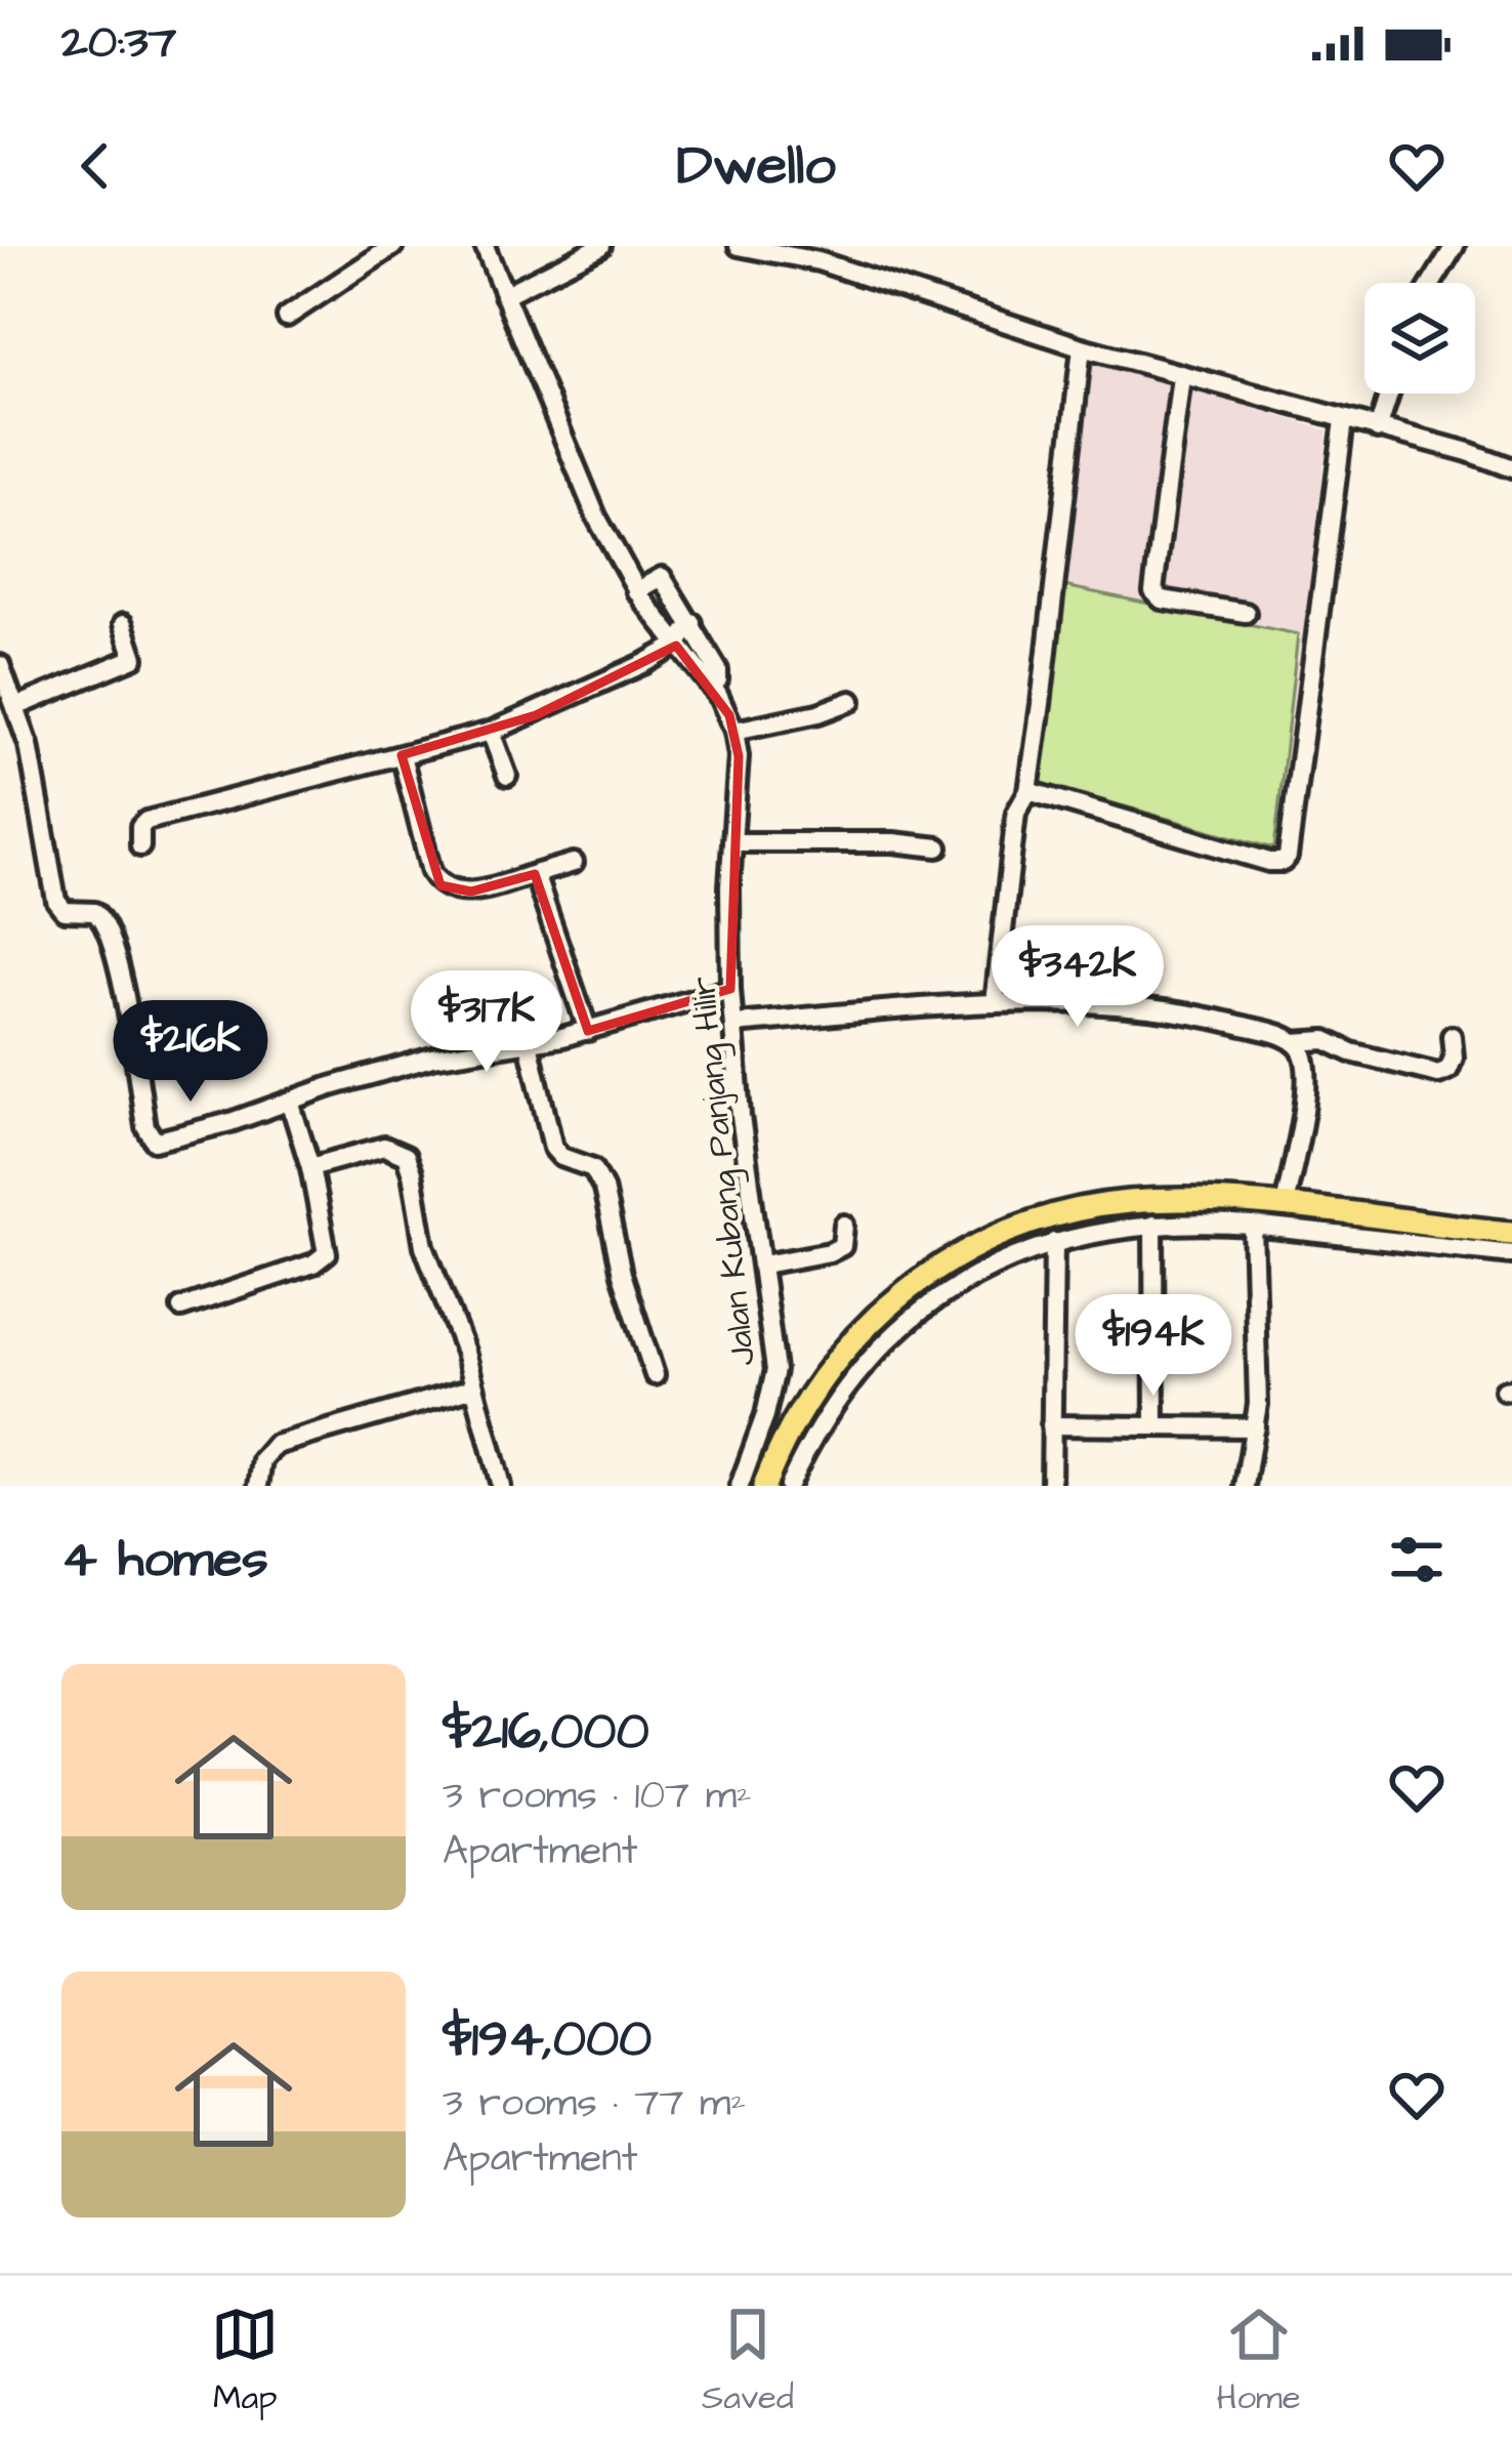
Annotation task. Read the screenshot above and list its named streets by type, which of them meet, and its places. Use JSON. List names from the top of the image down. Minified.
{"streets":{"street":["Jalan Kubang Panjang Hilir"]},"page":{"status":"20:37","header":"Dwello","price":["$342K","$317K","$216K","$194K"],"heading":"4 homes","list":[{"name":"$216,000","note":"3 rooms · 107 m² · Apartment"},{"name":"$194,000","note":"3 rooms · 77 m² · Apartment"}],"tabs":["Map","Saved","Home"]}}
